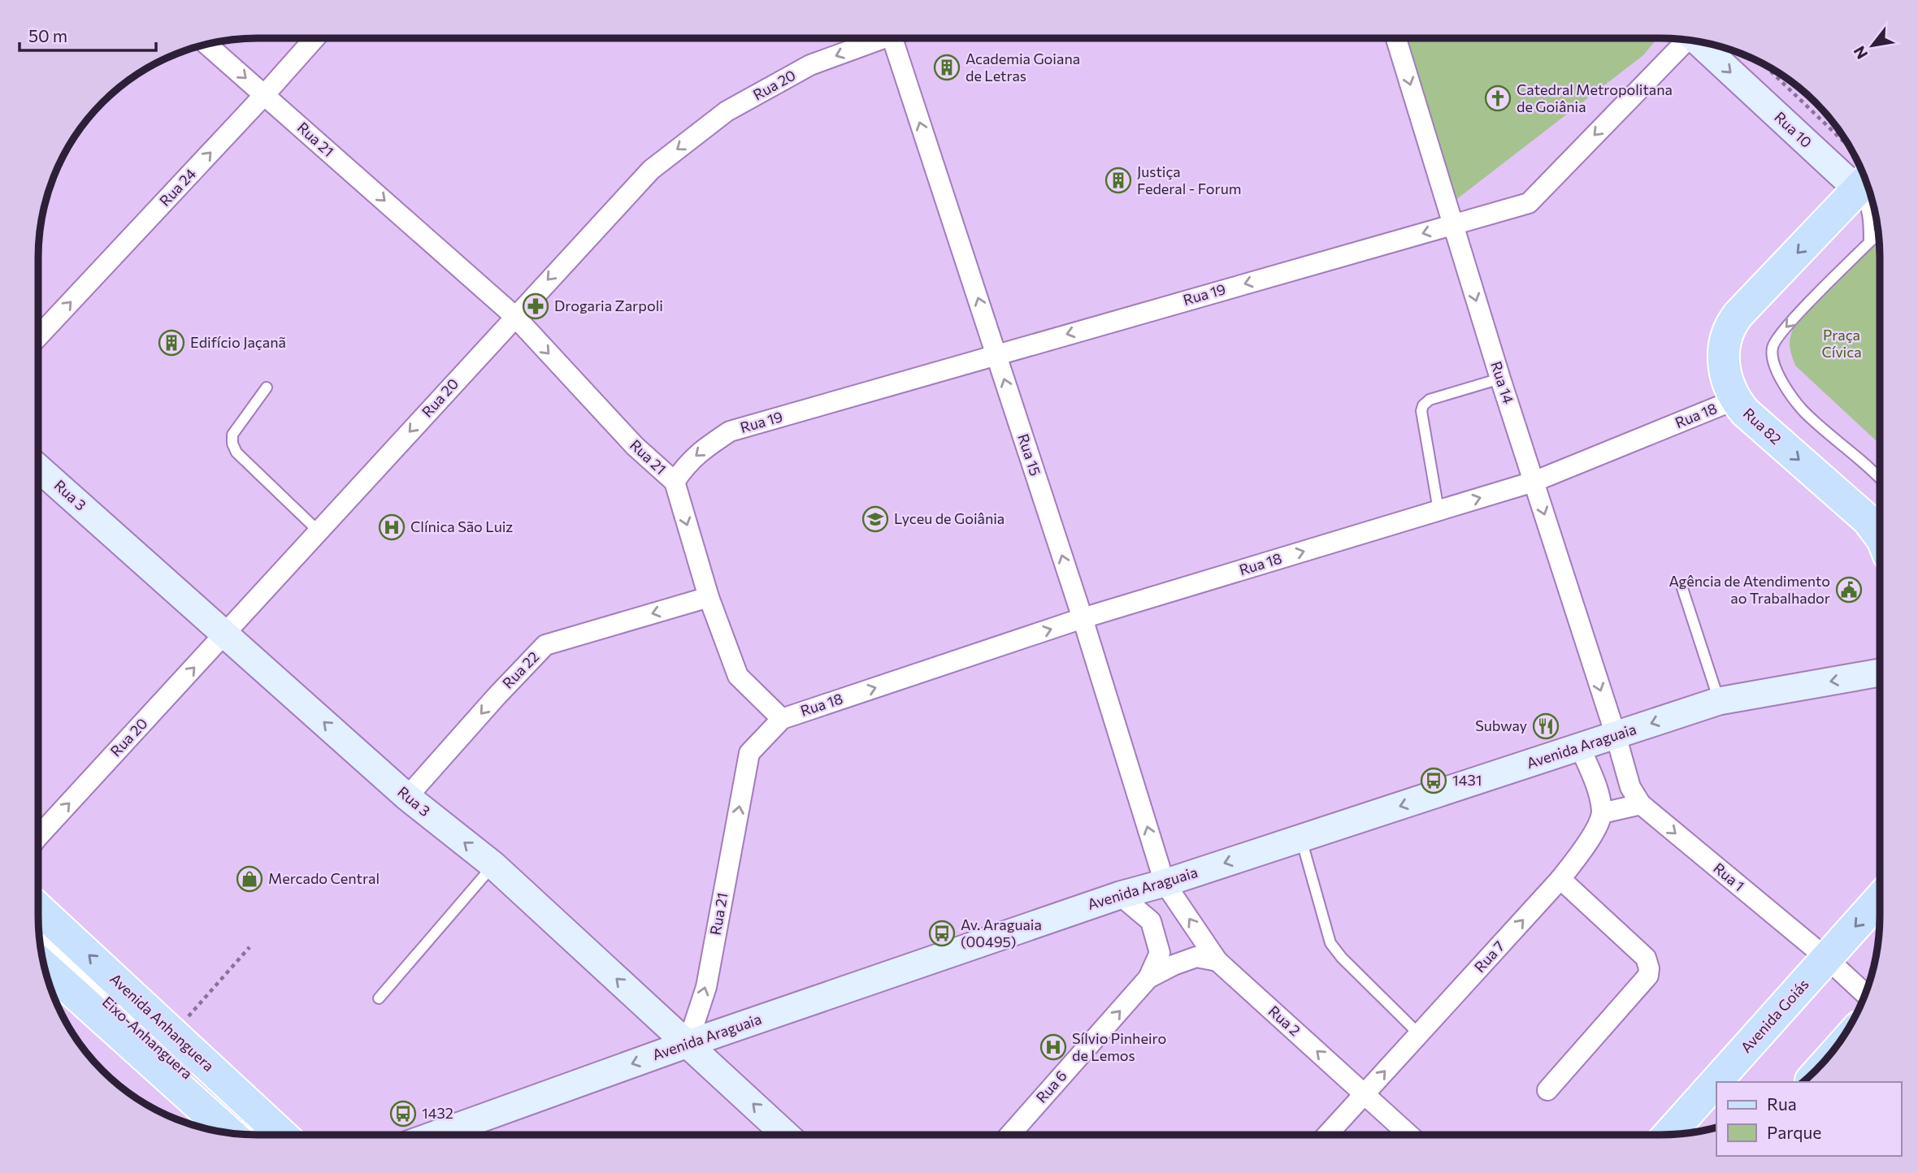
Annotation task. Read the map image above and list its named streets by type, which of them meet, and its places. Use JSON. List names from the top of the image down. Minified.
{"streets":{"main road":["Rua 10","Rua 82","Rua 3","Avenida Araguaia","Avenida Goiás","Avenida Anhanguera"],"street":["Rua 20","Rua 21","Rua 24","Rua 19","Rua 14","Rua 18","Rua 15","Rua 22","Rua 1","Rua 7","Rua 2","Rua 6"],"lane":["Eixo-Anhanguera"]},"crossings":[["Rua 20","Rua 21"],["Rua 20","Rua 3"],["Rua 10","Rua 82"],["Rua 21","Rua 24"],["Rua 21","Rua 19"],["Rua 21","Rua 18"],["Rua 21","Rua 3"],["Rua 21","Rua 22"],["Rua 21","Avenida Araguaia"],["Rua 19","Rua 14"],["Rua 19","Rua 15"],["Rua 14","Rua 18"],["Rua 14","Avenida Araguaia"],["Rua 14","Rua 1"],["Rua 18","Rua 82"],["Rua 18","Rua 15"],["Rua 15","Avenida Araguaia"],["Rua 15","Rua 2"],["Rua 3","Rua 22"],["Rua 3","Avenida Araguaia"],["Avenida Araguaia","Rua 1"],["Avenida Araguaia","Rua 2"],["Avenida Araguaia","Rua 6"],["Rua 1","Avenida Goiás"],["Rua 7","Rua 2"],["Rua 2","Rua 6"],["Avenida Anhanguera","Eixo-Anhanguera"]],"one_way":["Rua 10","Rua 24","Rua 19","Rua 14","Rua 18","Rua 15","Rua 3","Rua 22","Avenida Araguaia","Rua 1","Rua 7","Rua 2","Rua 6"],"parks":["Praça Cívica"],"places":{"building":["Academia Goiana de Letras","Justiça Federal - Forum","Edifício Jaçanã"],"church":["Catedral Metropolitana de Goiânia"],"pharmacy":["Drogaria Zarpoli"],"school or university":["Lyceu de Goiânia"],"hospital":["Clínica São Luiz","Sílvio Pinheiro de Lemos"],"public building":["Agência de Atendimento ao Trabalhador"],"restaurant":["Subway"],"bus stop":["1431","Av. Araguaia (00495)","1432"],"shop":["Mercado Central"]},"legend":["Rua","Parque"],"scale_bar":"50 m","north":"bottom left"}
